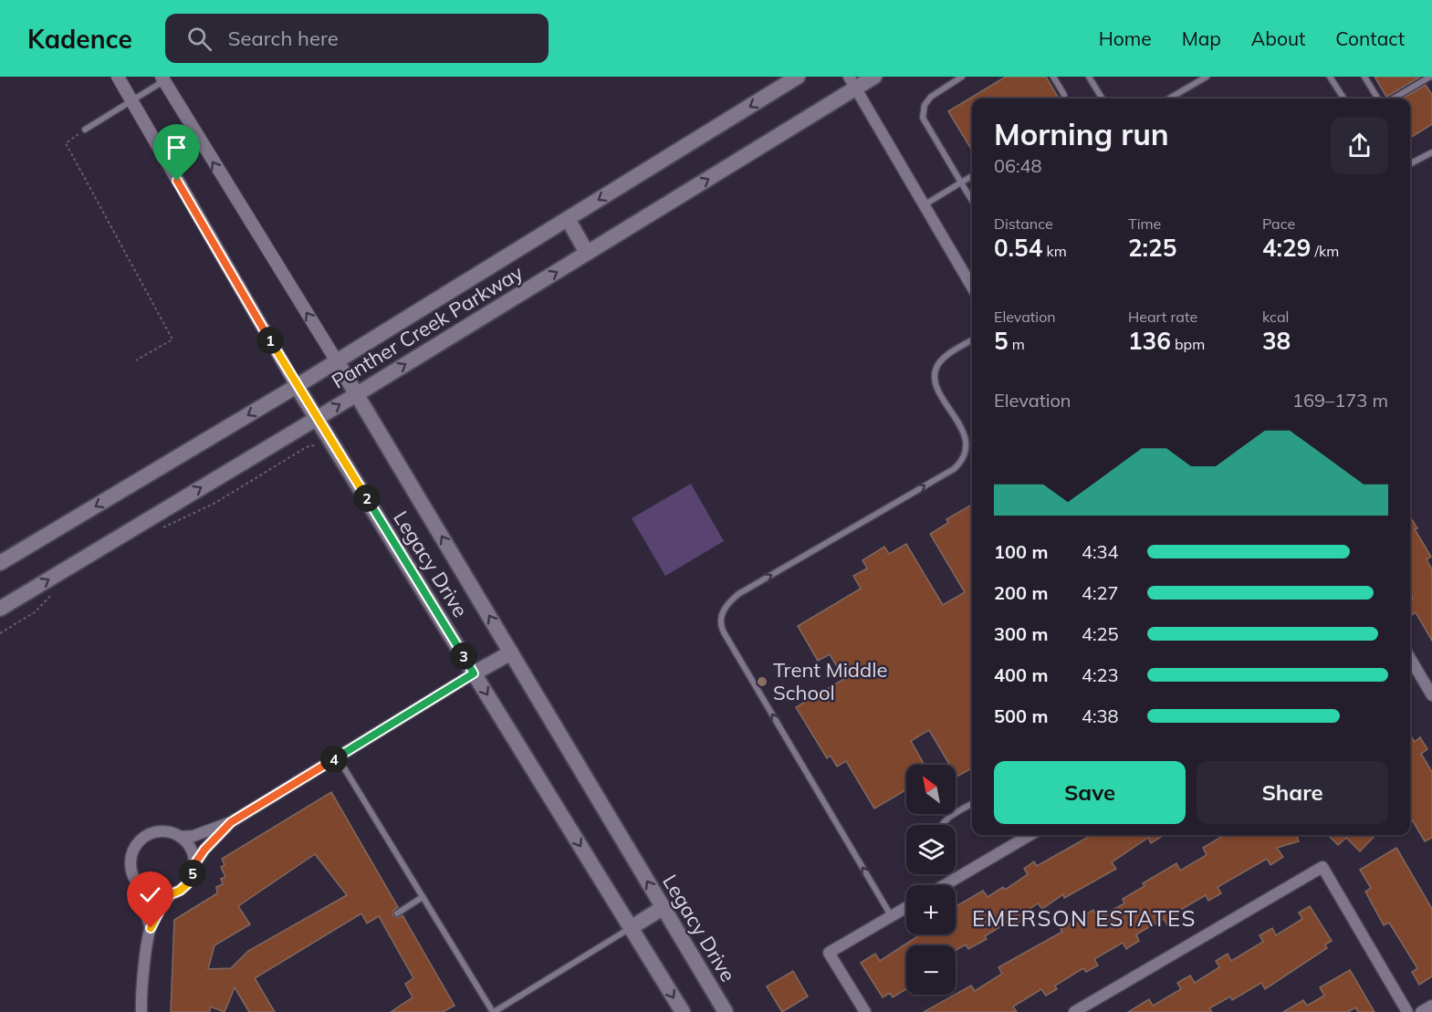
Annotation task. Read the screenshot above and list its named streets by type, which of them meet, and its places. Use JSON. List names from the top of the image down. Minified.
{"streets":{"main road":["Panther Creek Parkway","Legacy Drive"]},"crossings":[["Panther Creek Parkway","Legacy Drive"]],"districts":["EMERSON ESTATES"],"places":["Trent Middle School"],"north":"top left","page":{"header":"Kadence","search":"Search here","nav":["Home","Map","About","Contact"],"heading":["Morning run","06:48"],"stats":[["Distance","0.54 km"],["Time","2:25"],["Pace","4:29 /km"],["Elevation","5 m"],["Heart rate","136 bpm"],["kcal","38"]],"pins":["1","2","3","4","5"],"chart":["Elevation","169–173 m"],"list":[{"name":"100 m","note":"4:34"},{"name":"200 m","note":"4:27"},{"name":"300 m","note":"4:25"},{"name":"400 m","note":"4:23"},{"name":"500 m","note":"4:38"}],"buttons":["Save","Share"],"map_buttons":["+","−"]}}
